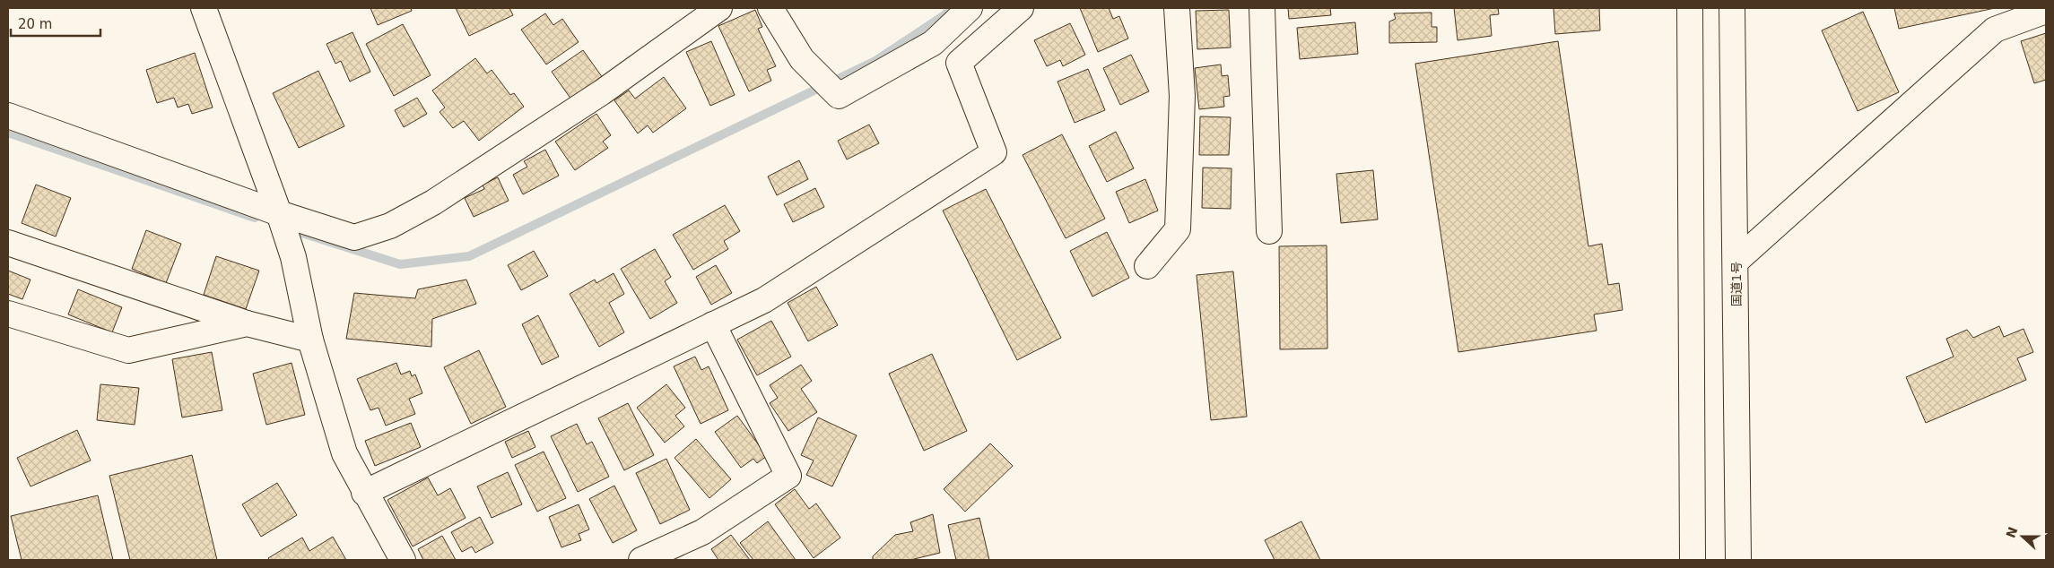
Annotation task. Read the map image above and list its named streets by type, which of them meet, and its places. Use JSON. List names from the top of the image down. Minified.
{"streets":{"main road":["国道1号"]},"scale_bar":"20 m","north":"left"}
